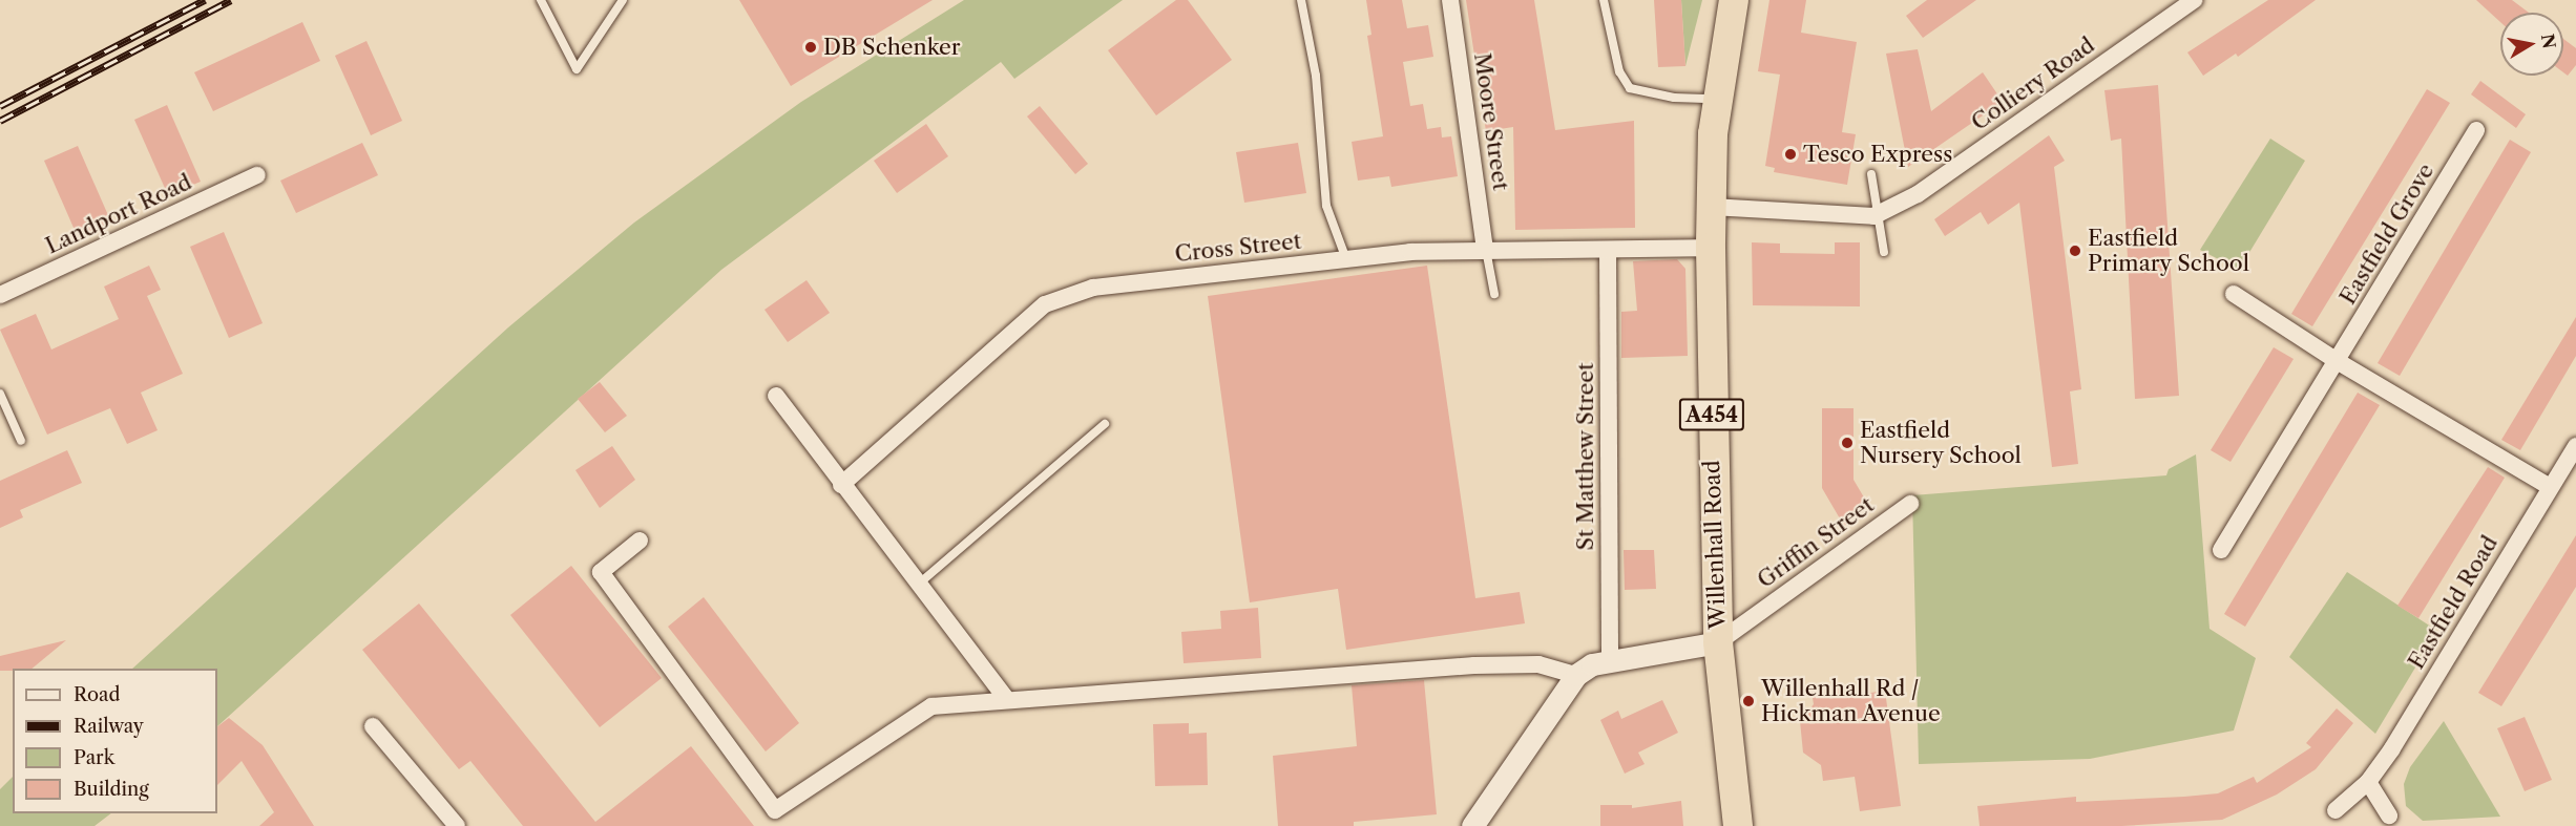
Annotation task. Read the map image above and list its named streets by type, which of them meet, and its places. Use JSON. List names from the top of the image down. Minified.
{"streets":{"highway":["A454","Willenhall Road"],"street":["Colliery Road","Moore Street","Landport Road","Eastfield Grove","Cross Street","St Matthew Street","Griffin Street","Eastfield Road"]},"crossings":[["Colliery Road","Willenhall Road"],["Moore Street","Cross Street"],["Cross Street","St Matthew Street"],["Cross Street","Willenhall Road"],["Griffin Street","Willenhall Road"]],"places":["DB Schenker","Tesco Express","Eastfield Primary School","Eastfield Nursery School","Willenhall Rd / Hickman Avenue"],"legend":["Road","Railway","Park","Building"],"north":"right"}
